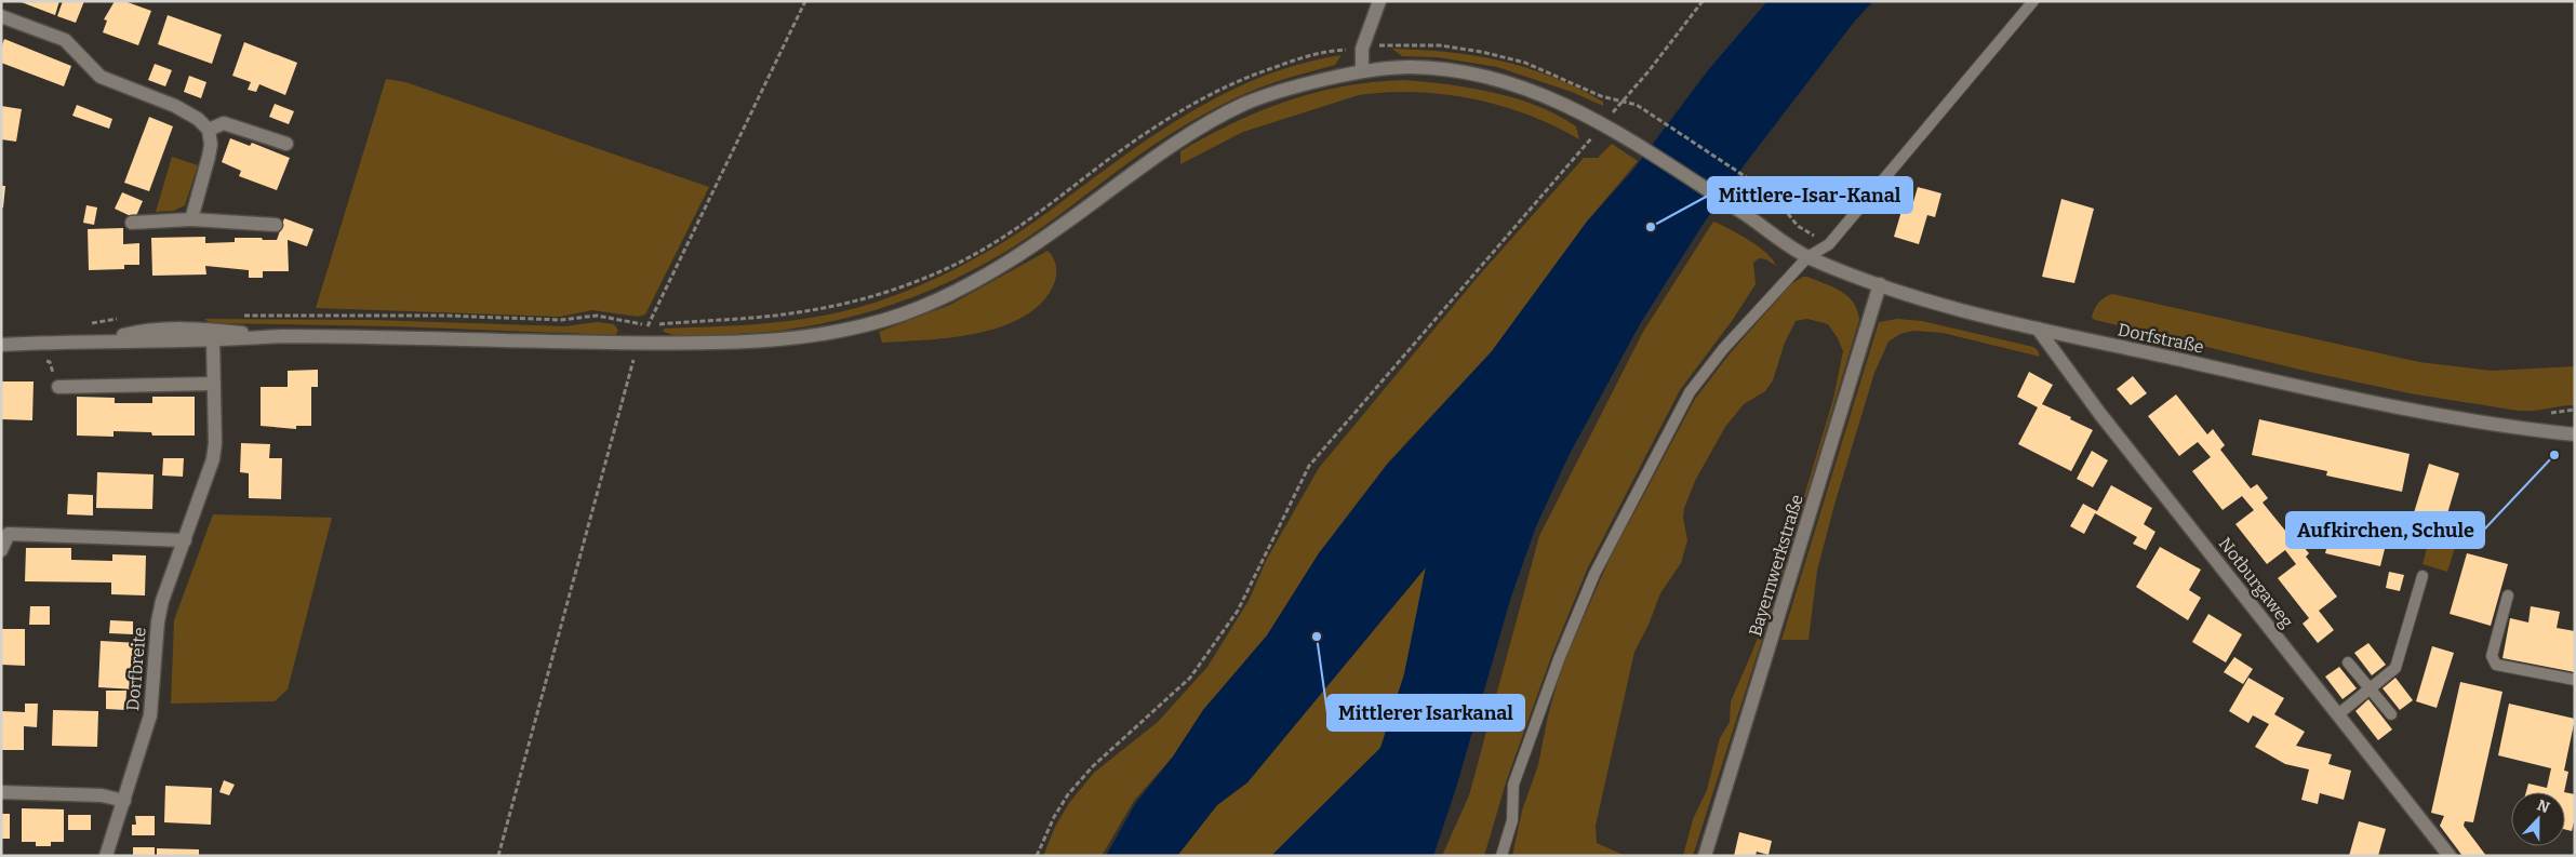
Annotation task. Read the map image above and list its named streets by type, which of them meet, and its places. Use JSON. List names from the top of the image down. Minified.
{"streets":{"street":["Dorfstraße","Bayernwerkstraße","Notburgaweg","Dorfbreite"]},"crossings":[["Dorfstraße","Bayernwerkstraße"],["Dorfstraße","Notburgaweg"]],"places":["Mittlere-Isar-Kanal","Aufkirchen, Schule","Mittlerer Isarkanal"],"north":"top"}
